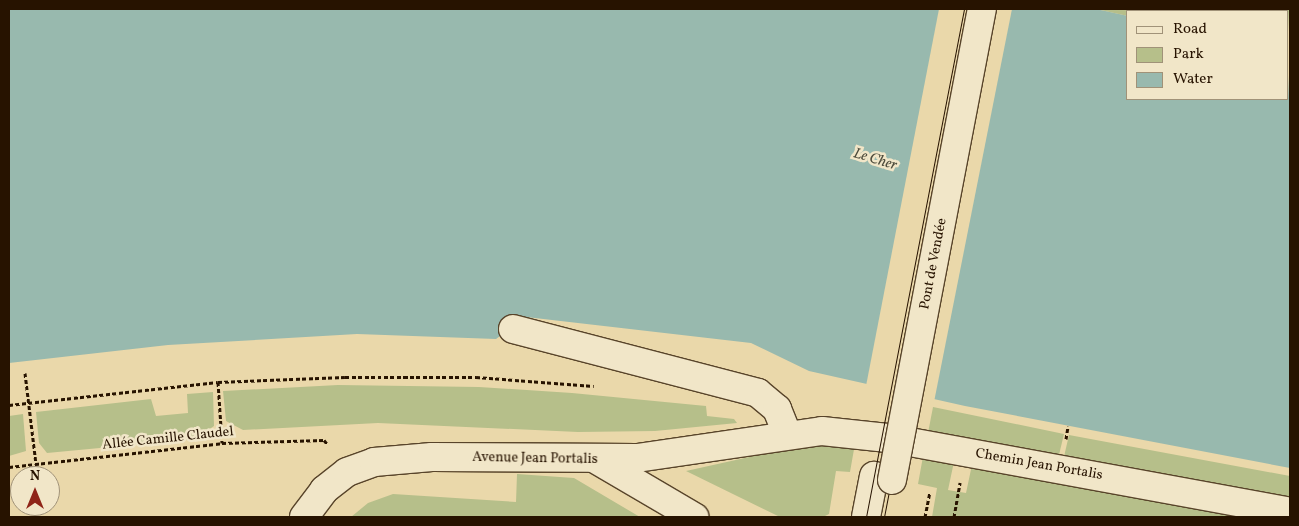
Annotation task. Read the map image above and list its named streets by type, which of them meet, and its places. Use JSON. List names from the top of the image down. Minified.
{"streets":{"street":["Pont de Vendée","Avenue Jean Portalis","Chemin Jean Portalis"],"path":["Allée Camille Claudel"]},"crossings":[["Avenue Jean Portalis","Chemin Jean Portalis"]],"water":["Le Cher"],"legend":["Road","Park","Water"],"north":"top"}
